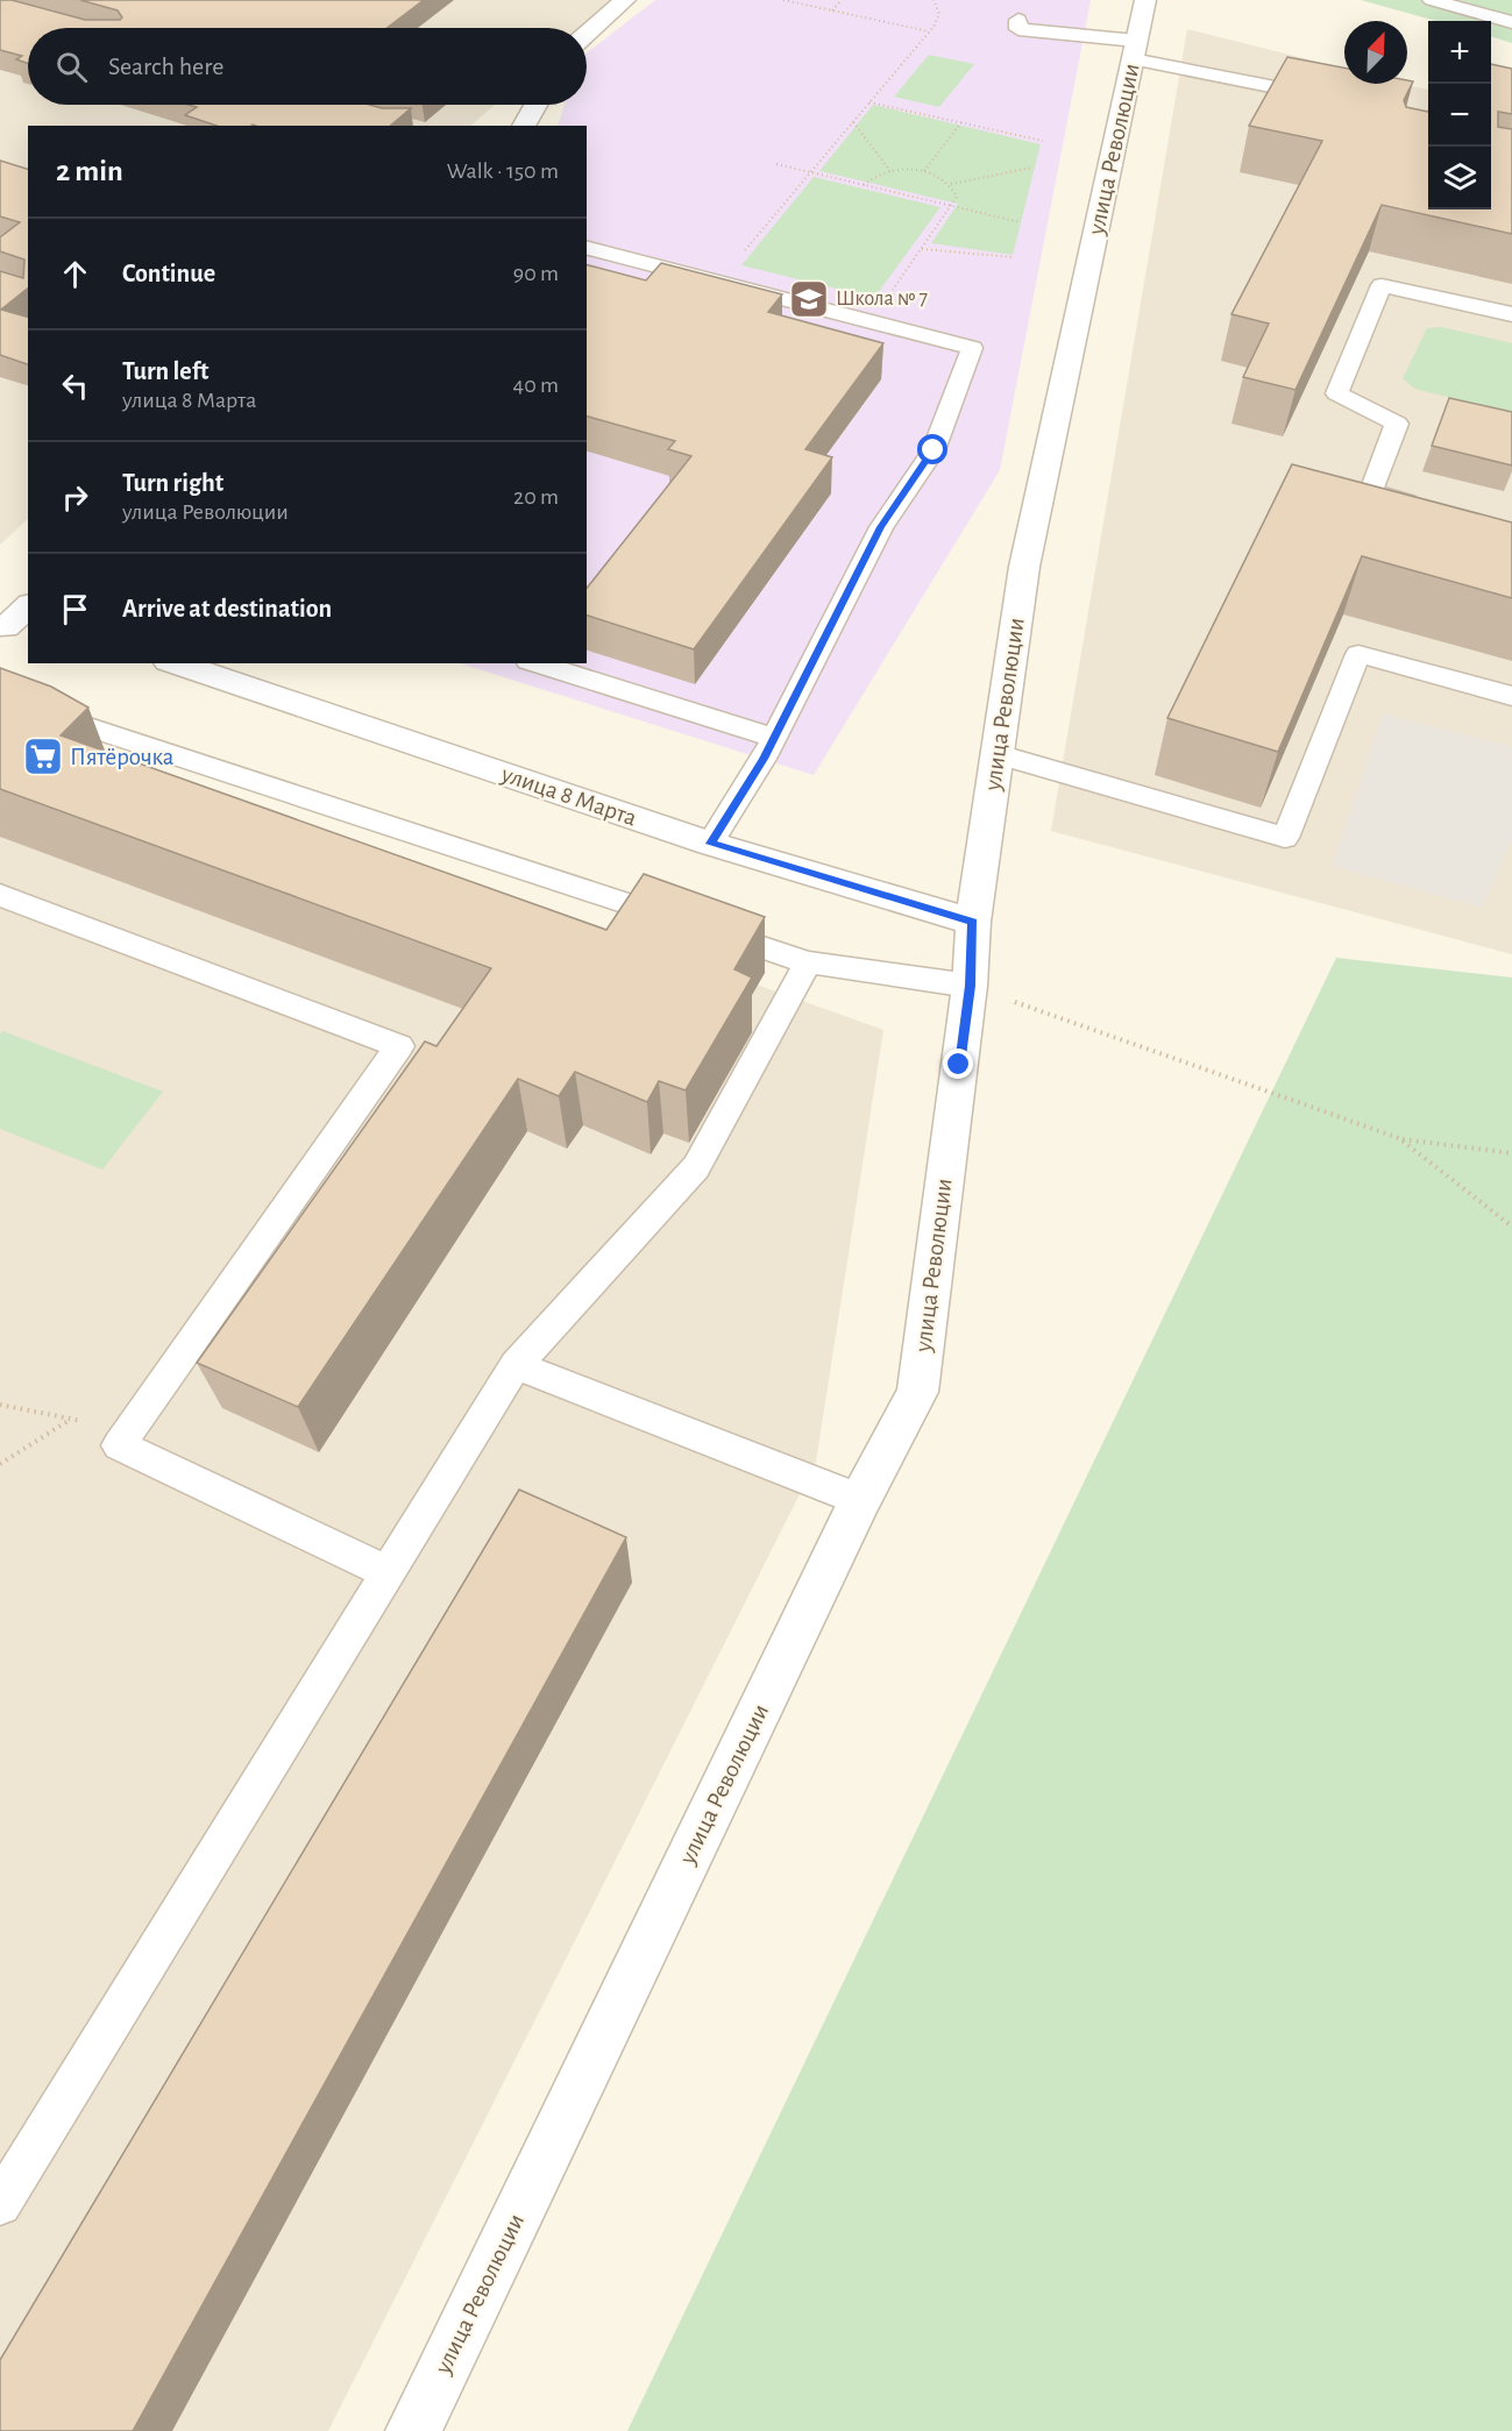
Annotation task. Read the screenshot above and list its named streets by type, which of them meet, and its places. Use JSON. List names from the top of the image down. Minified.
{"streets":{"street":["улица Революции","улица 8 Марта"]},"crossings":[["улица Революции","улица 8 Марта"]],"places":{"school or university":["Школа № 7"],"supermarket":["Пятёрочка"]},"north":"top right","page":{"map_buttons":["+","−"],"search":"Search here","heading":["2 min","Walk · 150 m"],"list":[["Continue","90 m"],["Turn left","улица 8 Марта","40 m"],["Turn right","улица Революции","20 m"],"Arrive at destination"]}}
